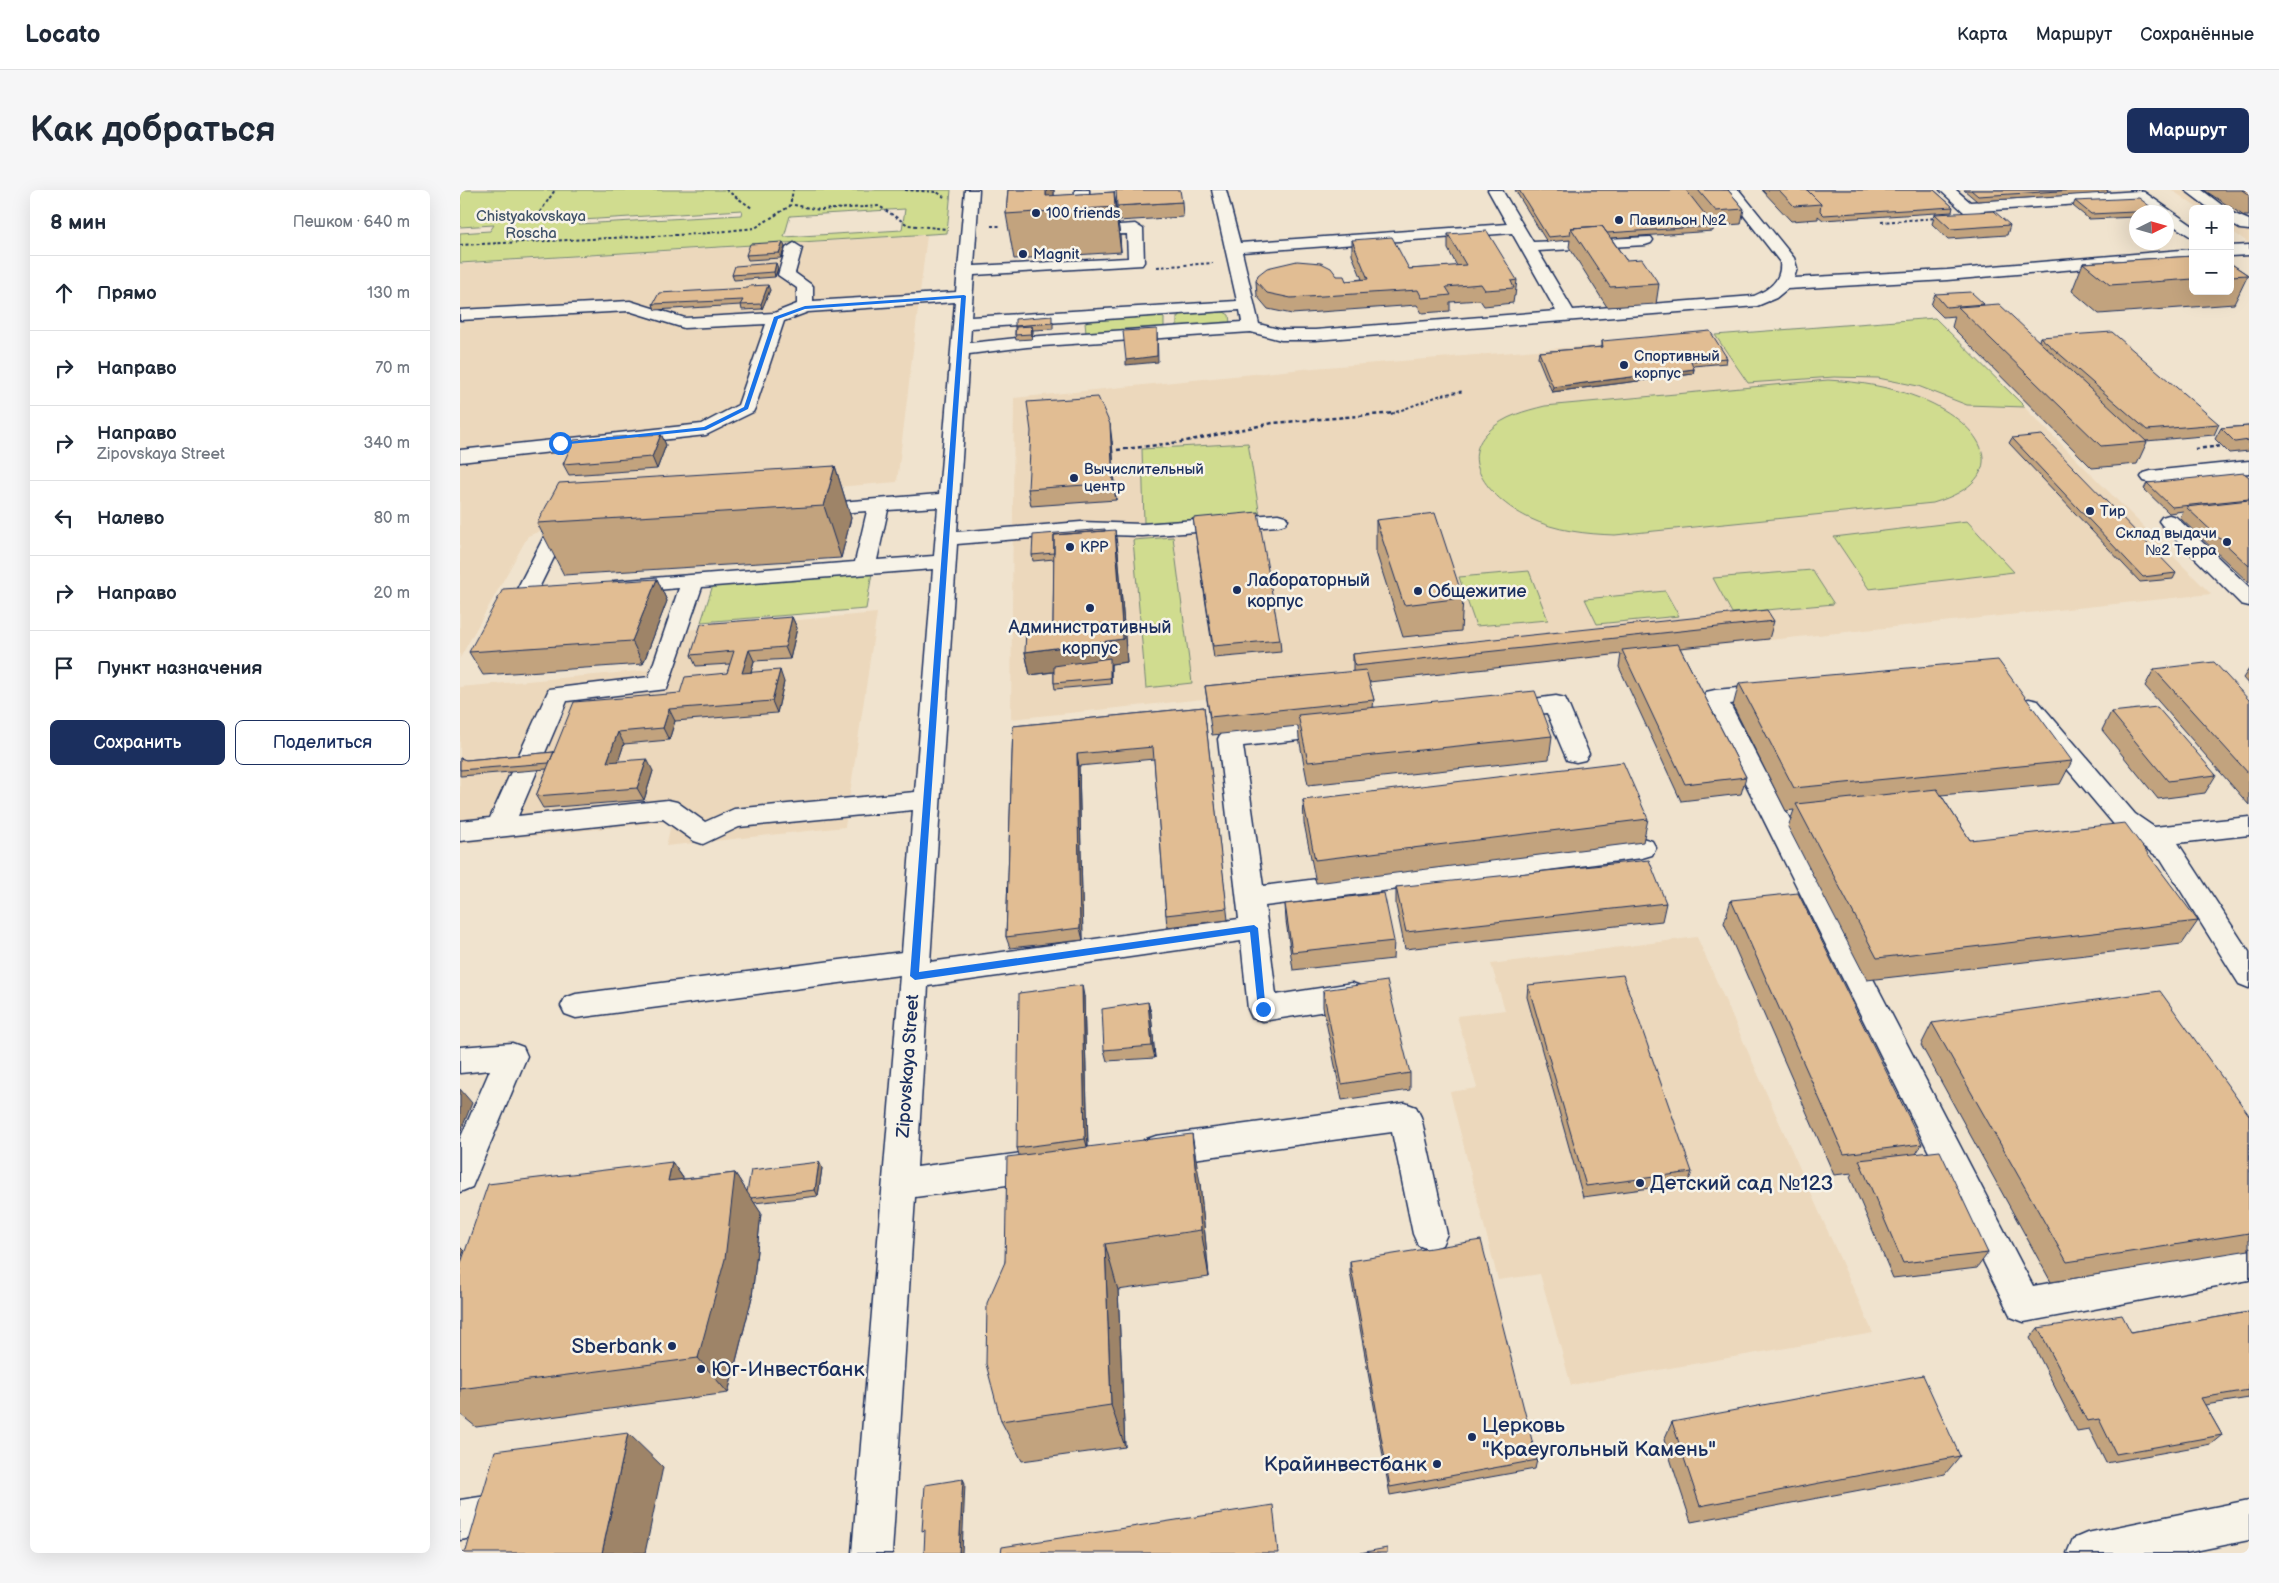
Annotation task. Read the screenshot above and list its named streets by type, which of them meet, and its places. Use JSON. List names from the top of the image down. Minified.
{"streets":{"street":["Zipovskaya Street"]},"parks":["Chistyakovskaya Roscha"],"places":["100 friends","Павильон №2","Magnit","Спортивный корпус","Вычислительный центр","Тир","Склад выдачи №2 Терра","KPP","Лабораторный корпус","Общежитие","Административный корпус","Детский сад №123","Sberbank","Юг-Инвестбанк","Церковь \"Краеугольный Камень\"","Крайинвестбанк"],"north":"right","page":{"header":"Locato","nav":["Карта","Маршрут","Сохранённые"],"buttons":["Маршрут",["Сохранить","Поделиться"]],"title":"Как добраться","heading":["8 мин","Пешком · 640 m"],"map_buttons":["+","−"],"list":[["Прямо","130 m"],["Направо","70 m"],["Направо","Zipovskaya Street","340 m"],["Налево","80 m"],["Направо","20 m"],"Пункт назначения"]}}
